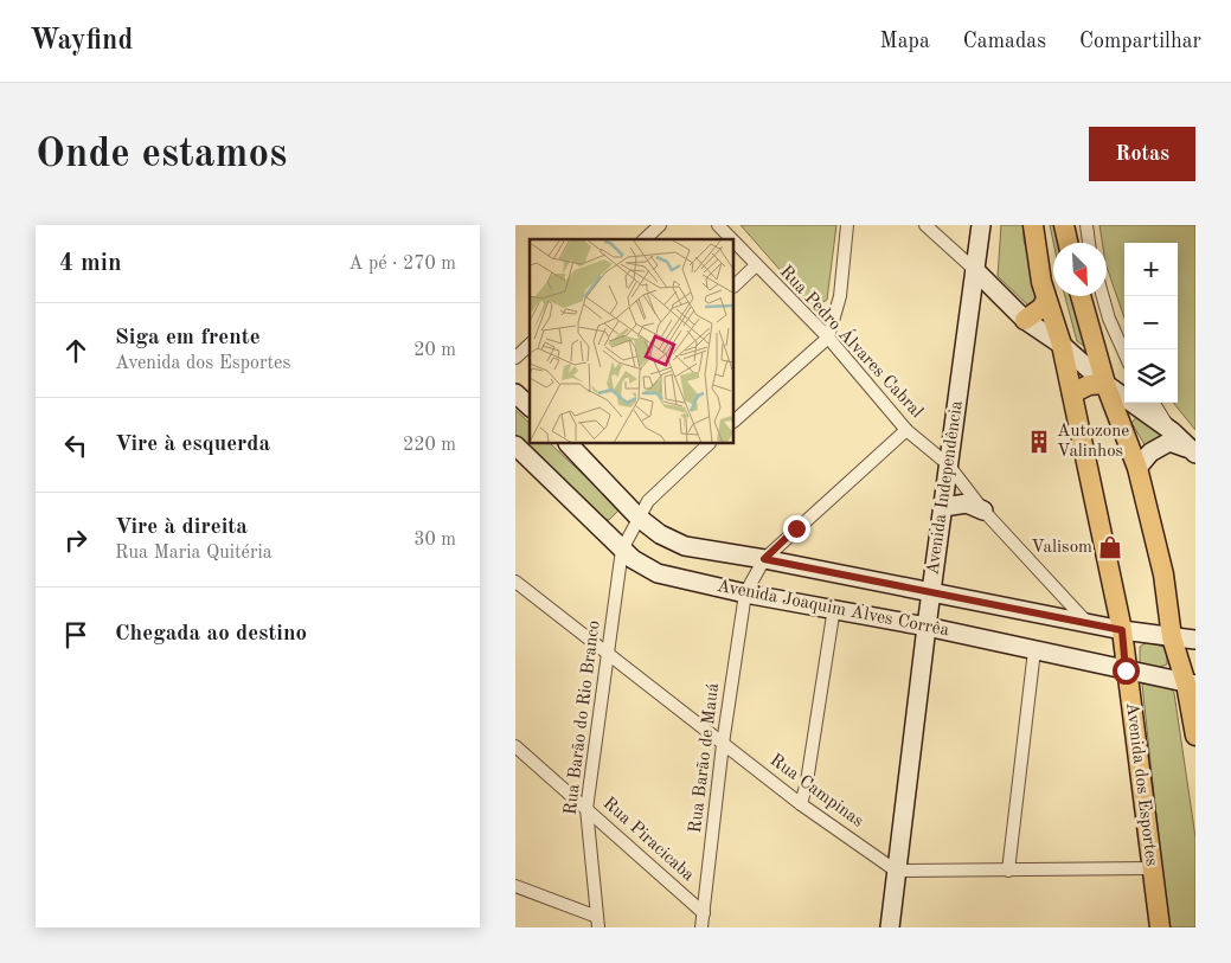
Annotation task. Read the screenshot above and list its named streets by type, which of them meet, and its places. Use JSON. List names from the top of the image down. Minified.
{"streets":{"main road":["Avenida Independência","Avenida Joaquim Alves Corrêa","Avenida dos Esportes"],"street":["Rua Pedro Álvares Cabral","Rua Barão do Rio Branco","Rua Barão de Mauá","Rua Campinas","Rua Piracicaba"]},"crossings":[["Rua Pedro Álvares Cabral","Avenida Independência"],["Rua Pedro Álvares Cabral","Avenida Joaquim Alves Corrêa"],["Rua Pedro Álvares Cabral","Rua Barão de Mauá"],["Avenida Independência","Avenida Joaquim Alves Corrêa"],["Avenida Independência","Rua Campinas"],["Avenida Joaquim Alves Corrêa","Rua Barão do Rio Branco"],["Avenida Joaquim Alves Corrêa","Rua Barão de Mauá"],["Avenida Joaquim Alves Corrêa","Avenida dos Esportes"],["Rua Barão do Rio Branco","Rua Campinas"],["Rua Barão do Rio Branco","Rua Piracicaba"],["Rua Barão de Mauá","Rua Campinas"],["Rua Barão de Mauá","Rua Piracicaba"]],"places":{"building":["Autozone Valinhos"],"shop":["Valisom"]},"north":"bottom right","page":{"header":"Wayfind","nav":["Mapa","Camadas","Compartilhar"],"buttons":"Rotas","title":"Onde estamos","heading":["4 min","A pé · 270 m"],"map_buttons":["+","−"],"list":[["Siga em frente","Avenida dos Esportes","20 m"],["Vire à esquerda","220 m"],["Vire à direita","Rua Maria Quitéria","30 m"],"Chegada ao destino"]}}
